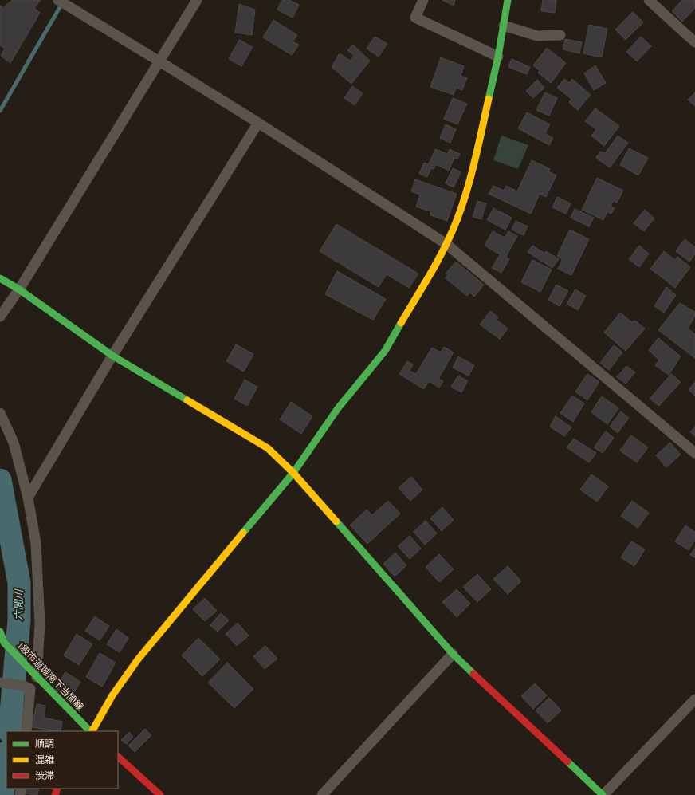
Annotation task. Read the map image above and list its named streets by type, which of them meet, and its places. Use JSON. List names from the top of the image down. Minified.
{"streets":{"street":["1級市道城南下当間線"]},"water":["六間川"],"legend":["順調","混雑","渋滞"]}
